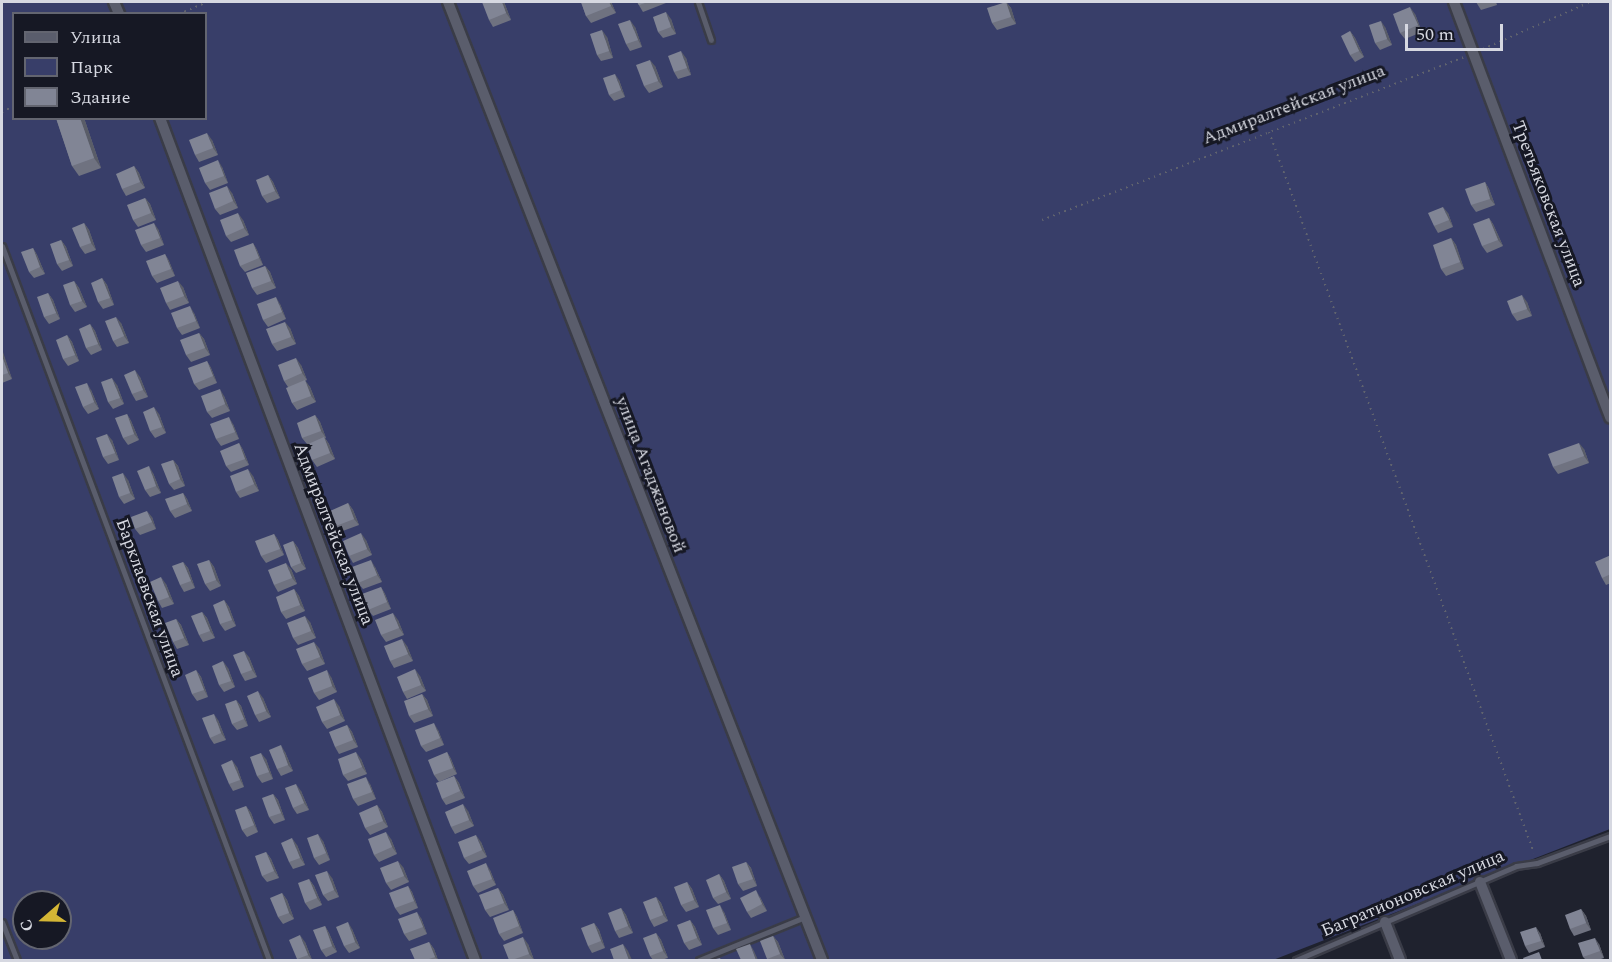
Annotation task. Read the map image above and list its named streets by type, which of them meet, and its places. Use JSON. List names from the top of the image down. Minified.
{"streets":{"street":["Адмиралтейская улица","Третьяковская улица","улица Агаджановой"],"lane":["Барклаевская улица","Багратионовская улица"]},"crossings":[["Адмиралтейская улица","Третьяковская улица"]],"legend":["Улица","Парк","Здание"],"scale_bar":"50 m","north":"left"}
